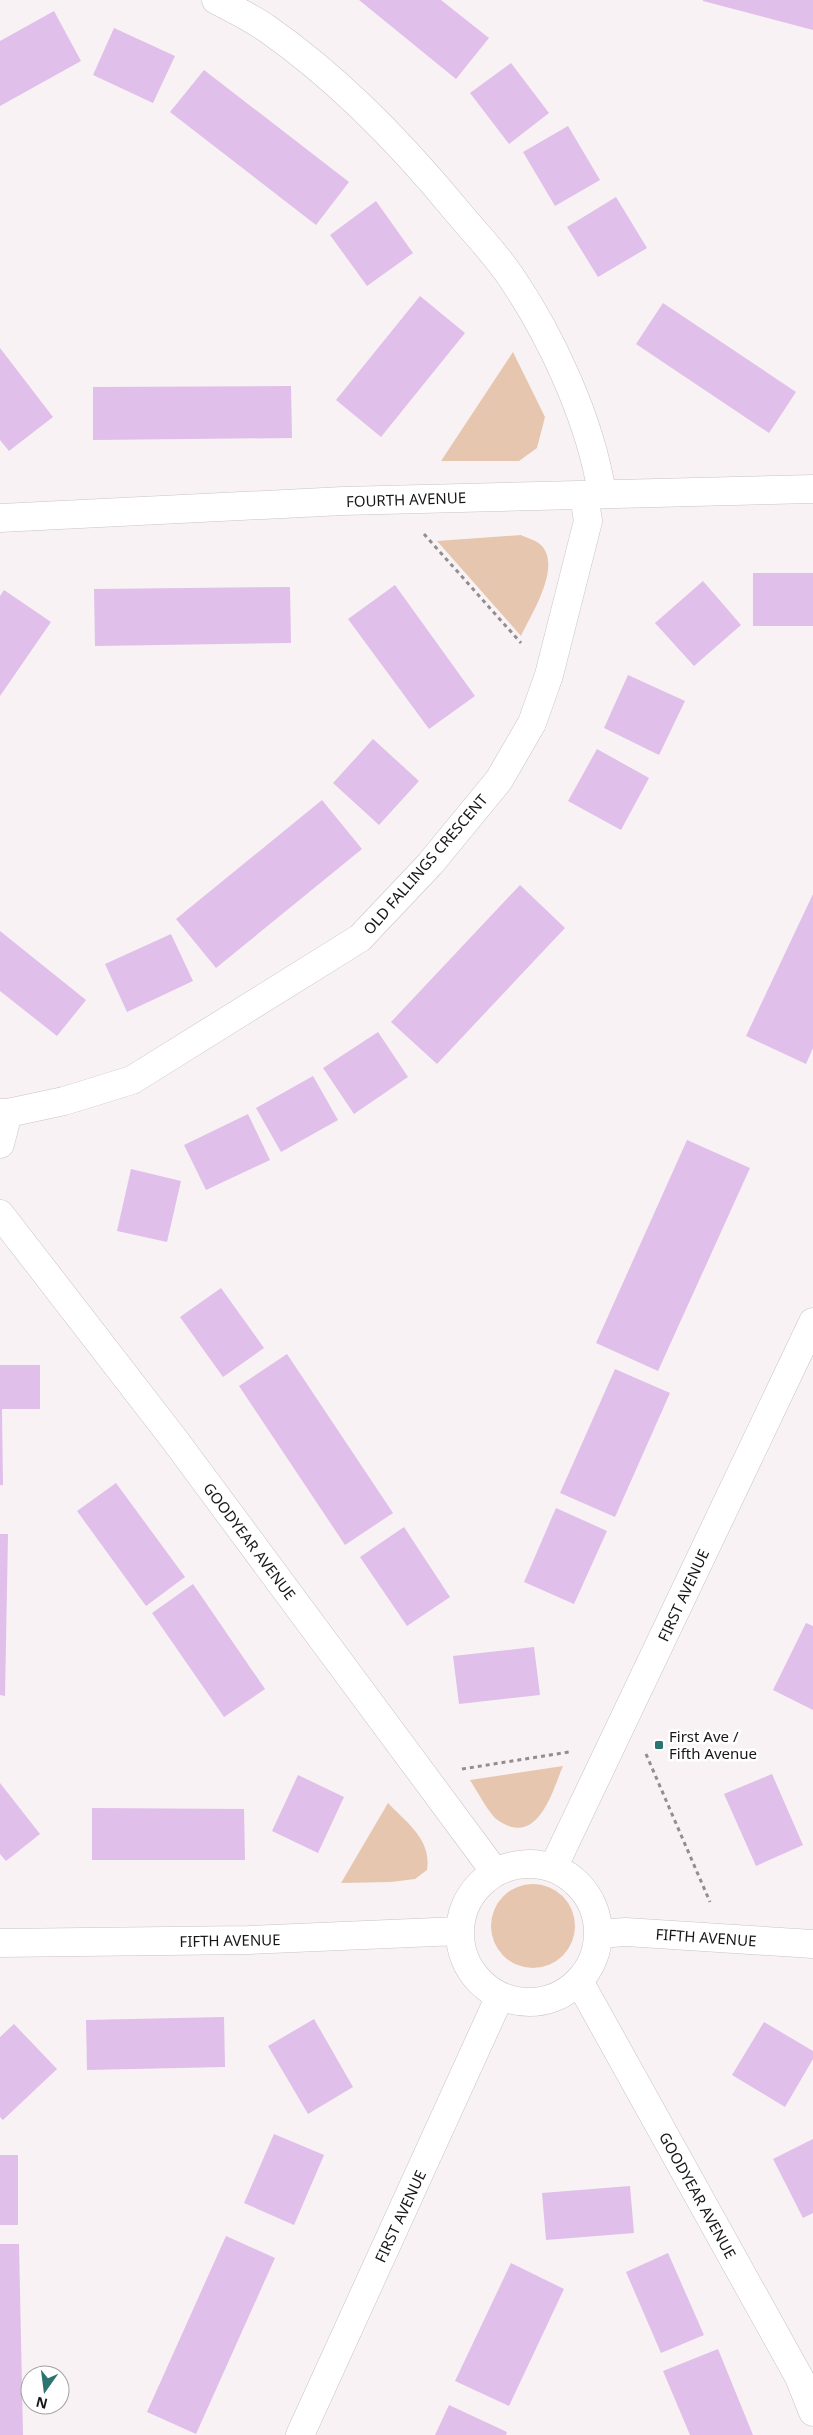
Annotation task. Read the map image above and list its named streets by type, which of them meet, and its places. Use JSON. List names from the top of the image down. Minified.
{"streets":{"street":["FOURTH AVENUE","OLD FALLINGS CRESCENT","GOODYEAR AVENUE","FIRST AVENUE","FIFTH AVENUE"]},"crossings":[["FOURTH AVENUE","OLD FALLINGS CRESCENT"],["GOODYEAR AVENUE","FIRST AVENUE"],["GOODYEAR AVENUE","FIFTH AVENUE"],["FIRST AVENUE","FIFTH AVENUE"]],"places":{"transit":["First Ave / Fifth Avenue"]},"north":"bottom"}
